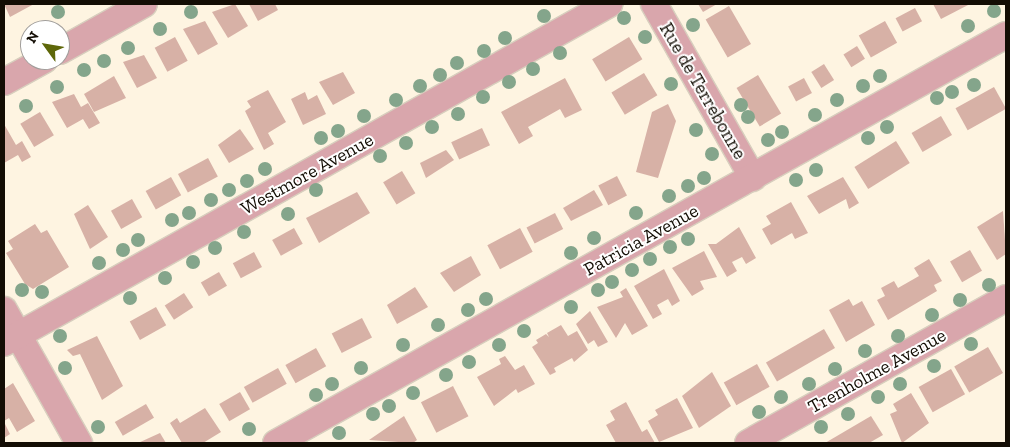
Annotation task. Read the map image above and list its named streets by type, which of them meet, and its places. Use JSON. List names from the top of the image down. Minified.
{"streets":{"street":["Rue de Terrebonne","Westmore Avenue","Patricia Avenue","Trenholme Avenue"]},"crossings":[["Rue de Terrebonne","Patricia Avenue"]],"north":"top left"}
